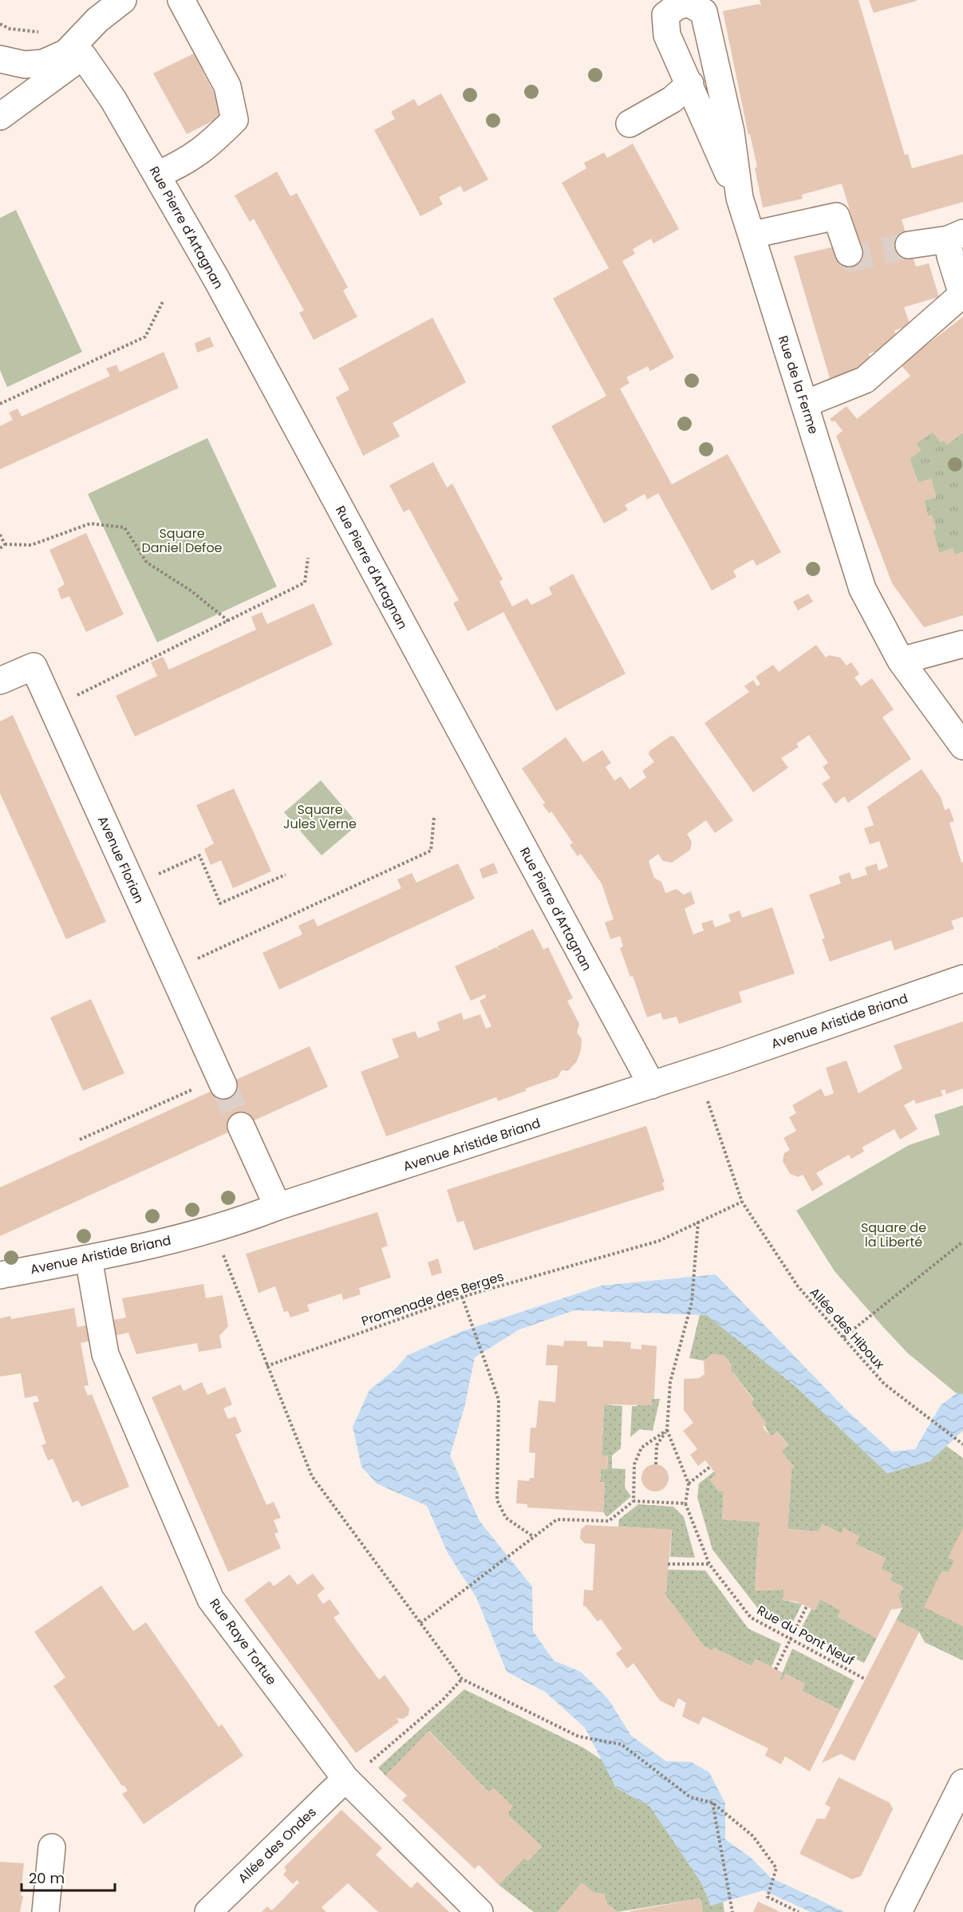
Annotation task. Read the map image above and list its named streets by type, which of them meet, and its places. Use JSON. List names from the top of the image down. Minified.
{"streets":{"street":["Rue Pierre d'Artagnan","Rue de la Ferme","Avenue Florian","Avenue Aristide Briand","Rue Raye Tortue","Allée des Ondes"],"path":["Promenade des Berges","Allée des Hiboux","Rue du Pont Neuf"]},"crossings":[["Rue Pierre d'Artagnan","Avenue Aristide Briand"],["Avenue Aristide Briand","Rue Raye Tortue"],["Promenade des Berges","Allée des Hiboux"],["Rue Raye Tortue","Allée des Ondes"]],"parks":["Square Daniel Defoe","Square Jules Verne","Square de la Liberté"],"scale_bar":"20 m"}
